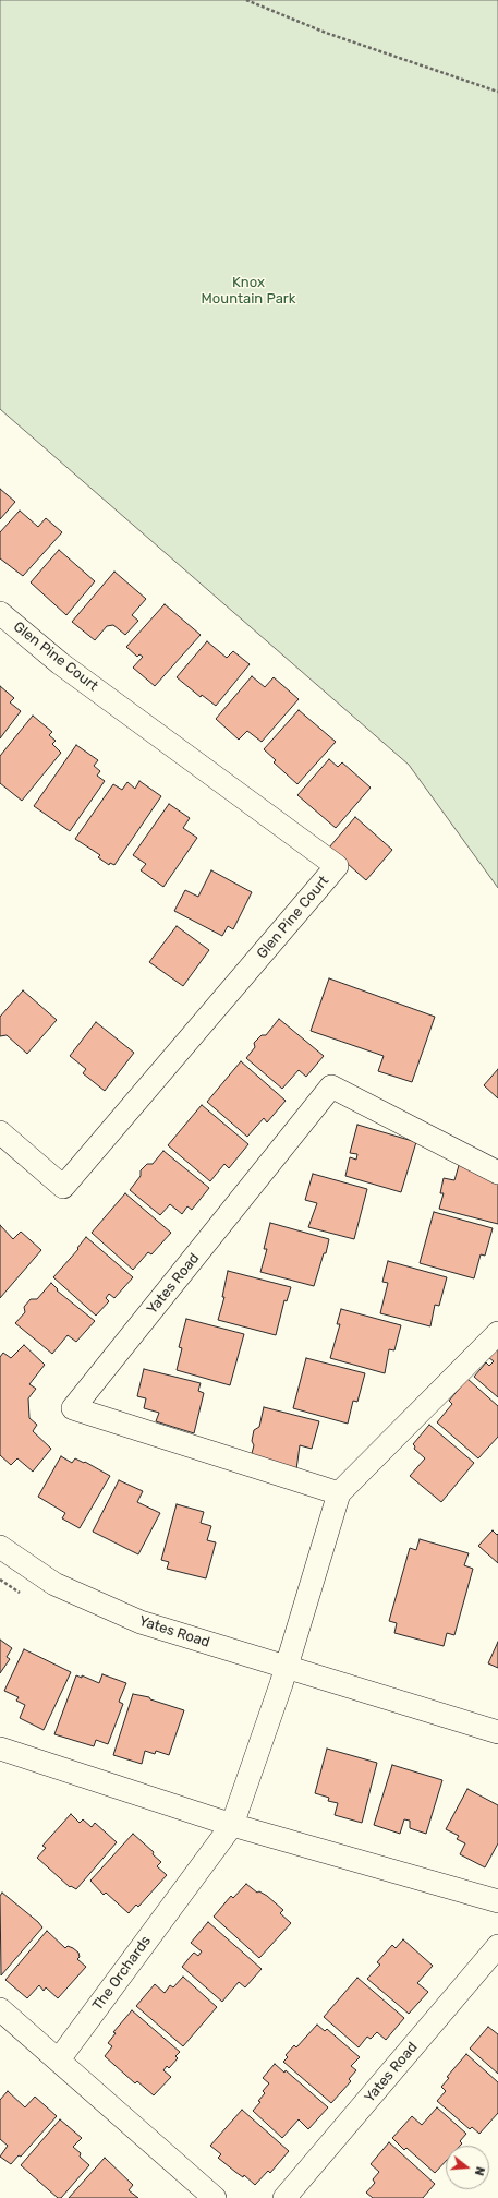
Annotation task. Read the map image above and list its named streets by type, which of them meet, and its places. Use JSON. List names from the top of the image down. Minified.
{"streets":{"street":["Glen Pine Court","Yates Road","The Orchards"]},"crossings":[["Yates Road","The Orchards"]],"parks":["Knox Mountain Park"],"north":"right"}
